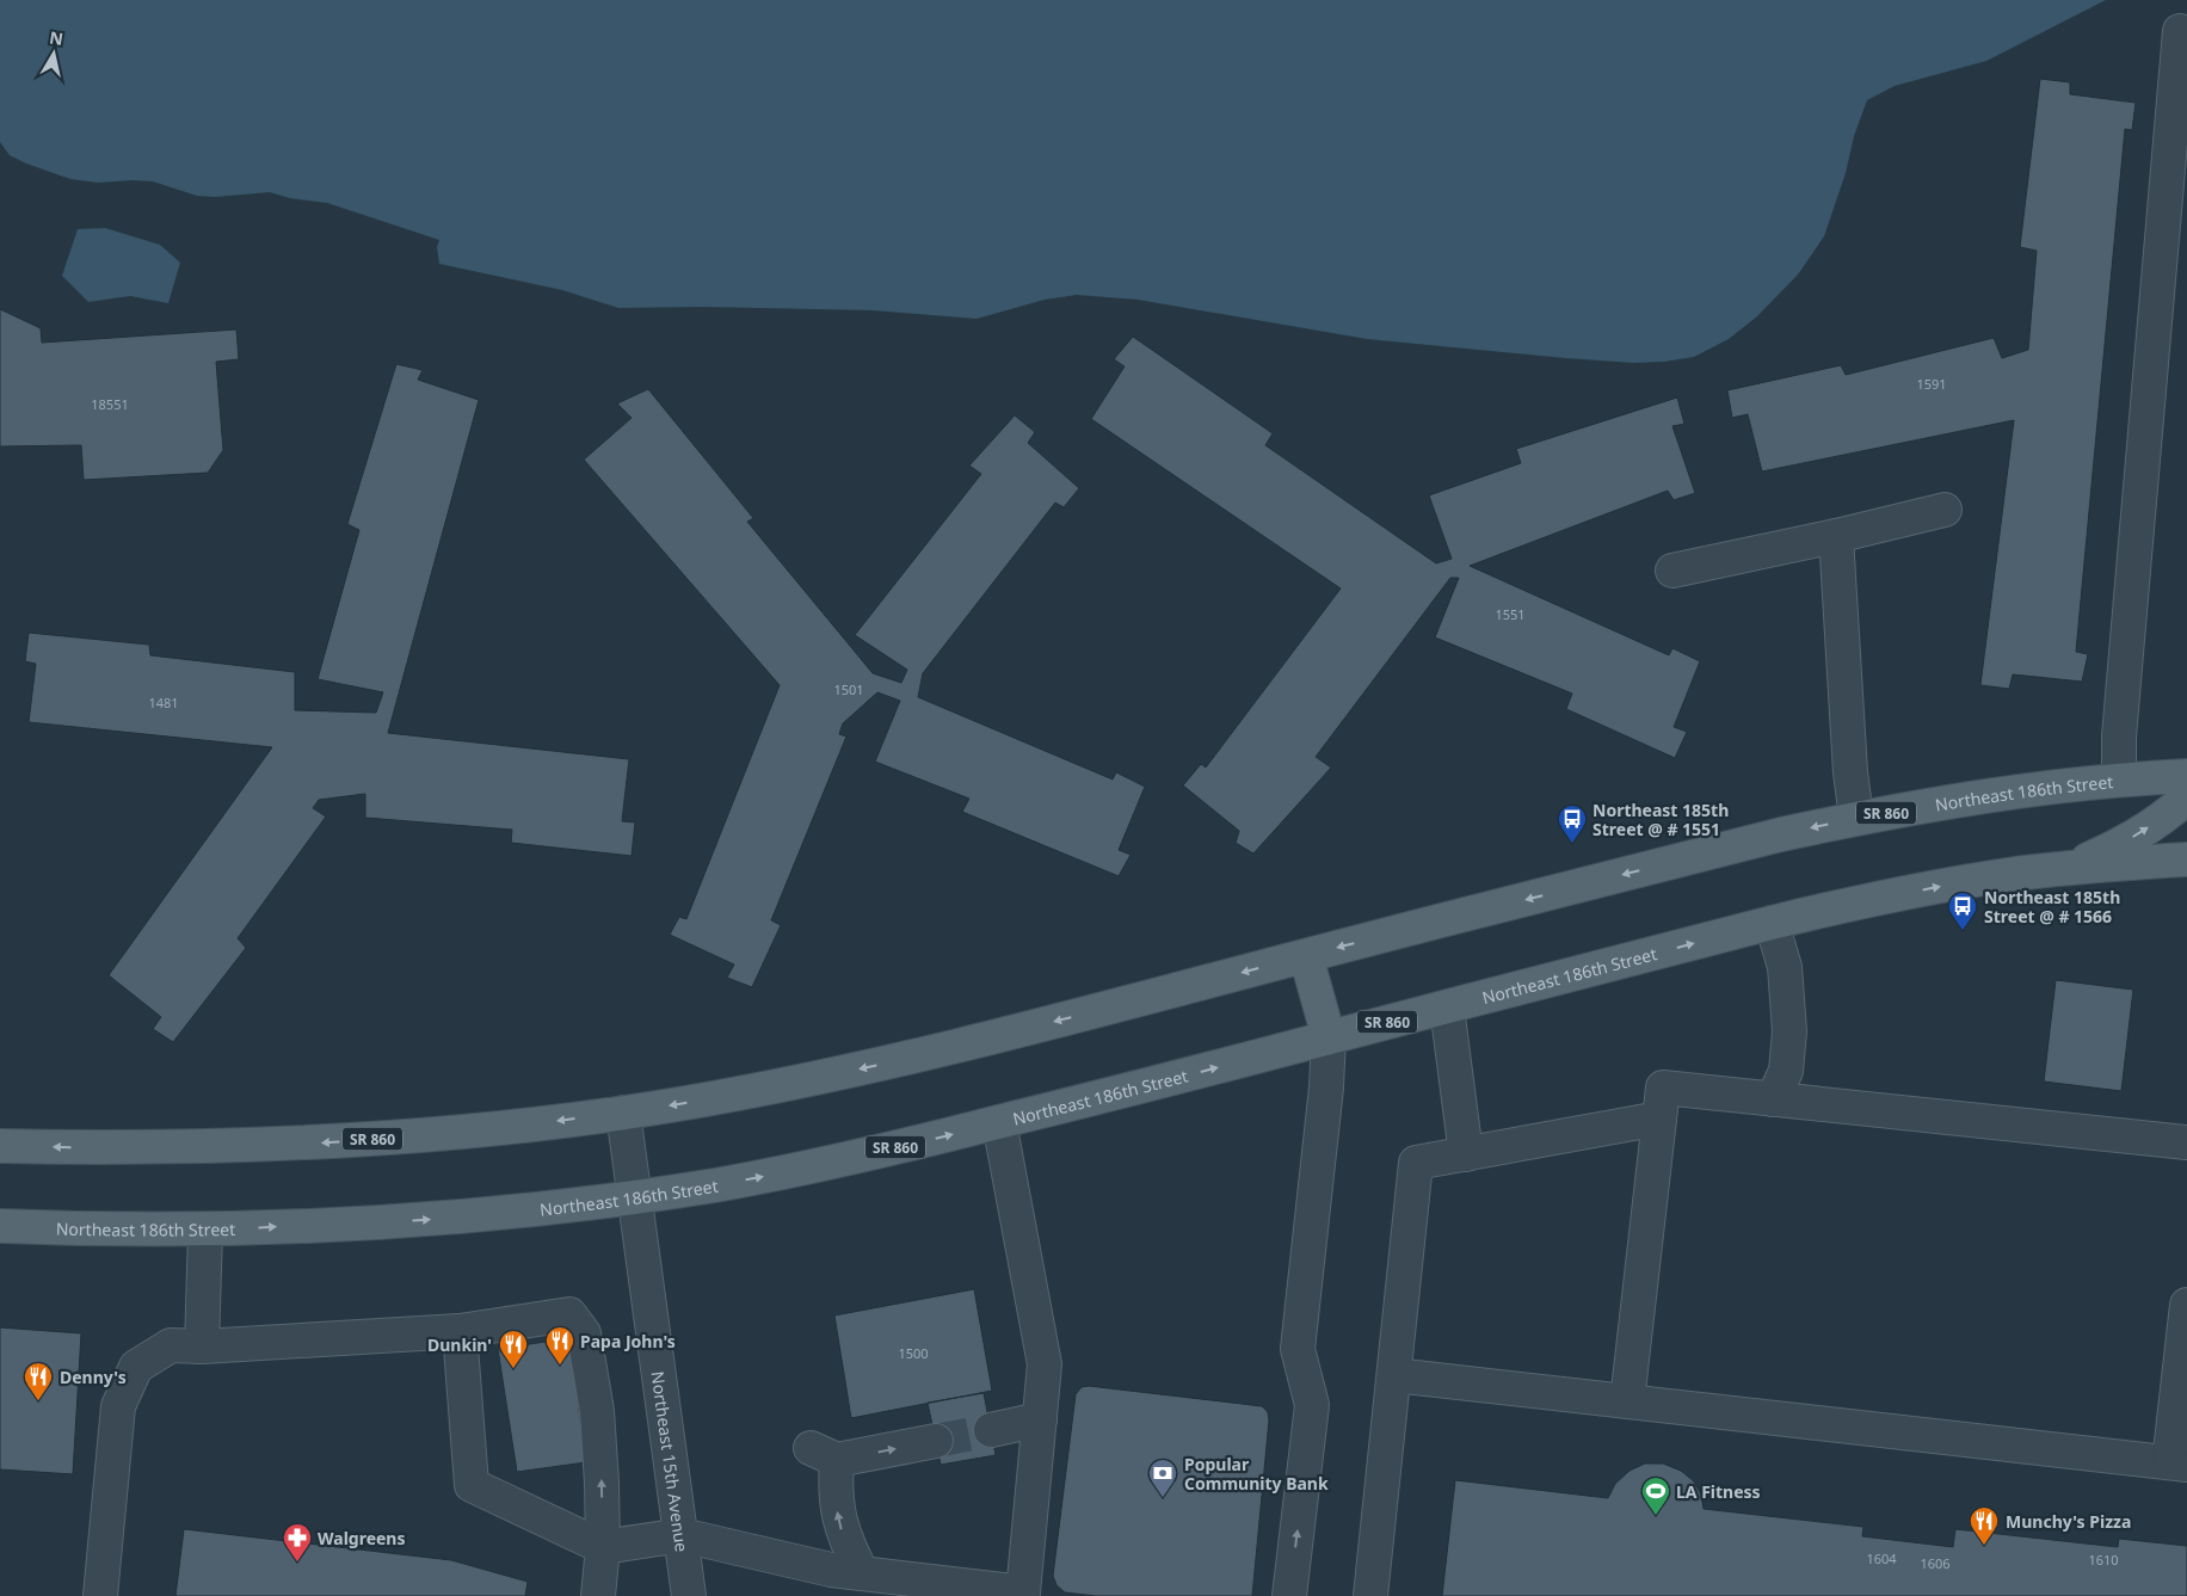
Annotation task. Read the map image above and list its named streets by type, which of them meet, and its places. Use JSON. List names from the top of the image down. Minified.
{"streets":{"main road":["Northeast 186th Street","SR 860"],"street":["Northeast 15th Avenue"]},"crossings":[["Northeast 186th Street","Northeast 15th Avenue"]],"places":{"bus stop":["Northeast 185th Street @ # 1551","Northeast 185th Street @ # 1566"],"restaurant":["Papa John's","Dunkin'","Denny's","Munchy's Pizza"],"bank":["Popular Community Bank"],"sports":["LA Fitness"],"pharmacy":["Walgreens"]},"house_numbers":["1591","18551","1551","1501","1481","1500","1604","1610","1606"],"north":"top"}
